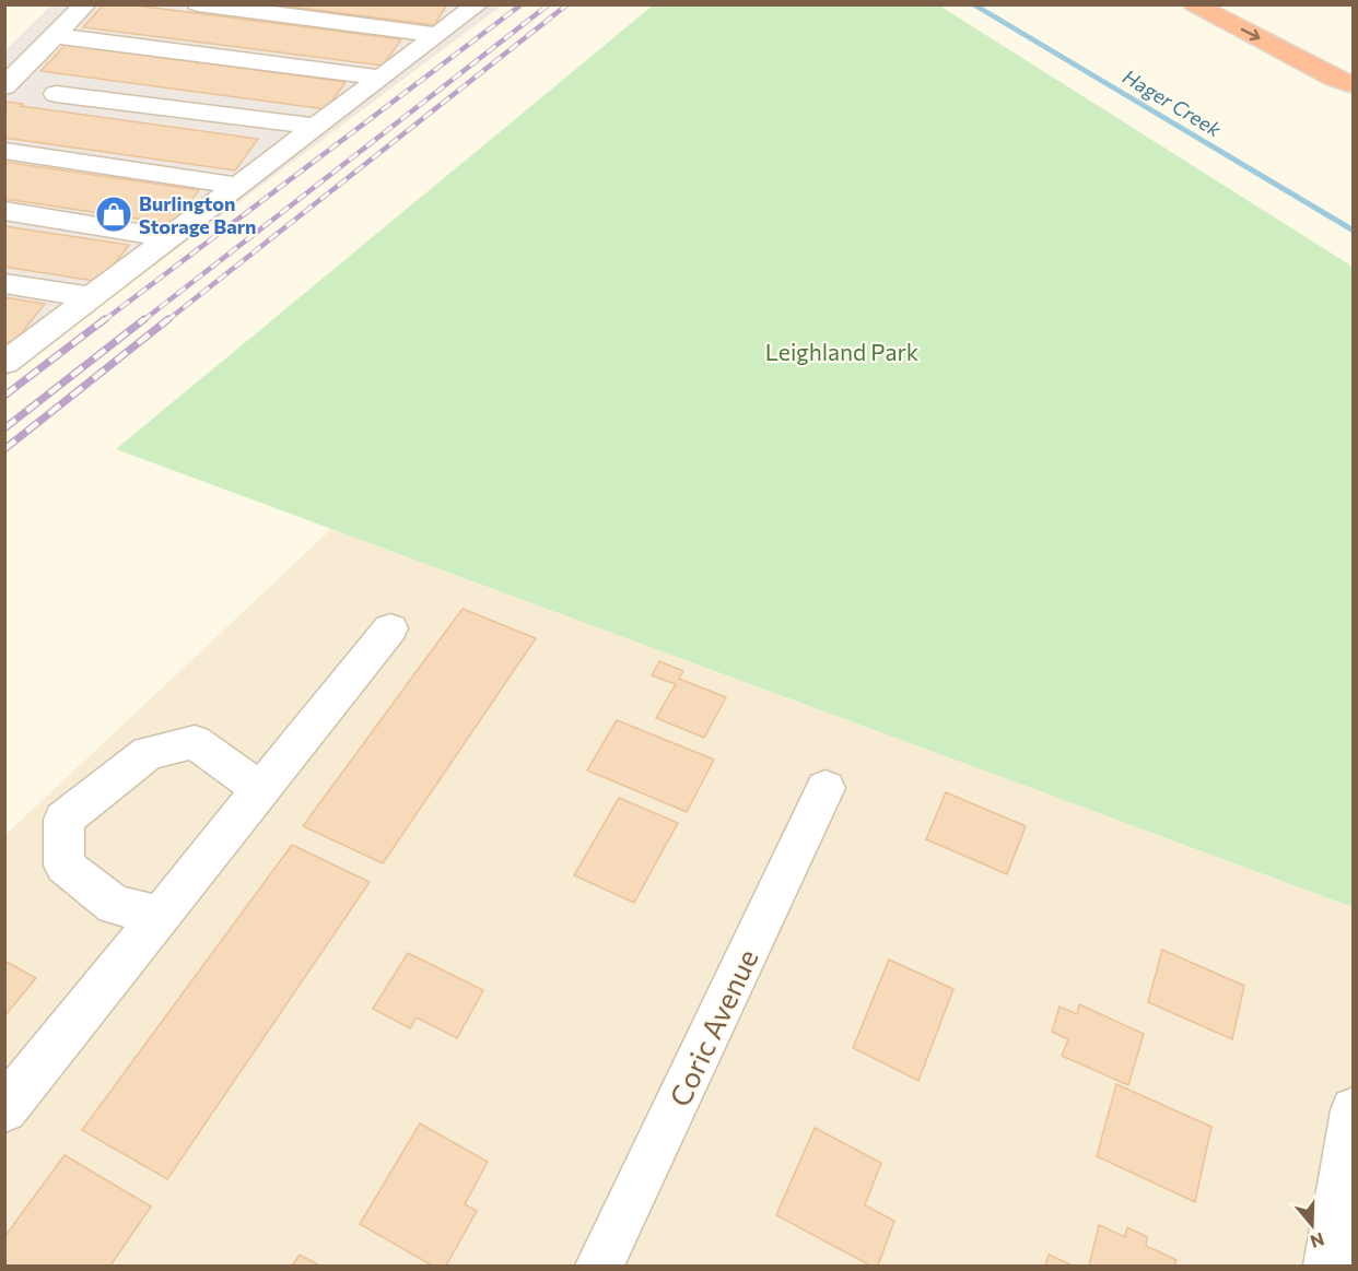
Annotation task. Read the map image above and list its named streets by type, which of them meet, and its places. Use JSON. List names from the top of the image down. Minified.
{"streets":{"street":["Coric Avenue"]},"water":["Hager Creek"],"parks":["Leighland Park"],"places":{"shop":["Burlington Storage Barn"]},"north":"bottom"}
